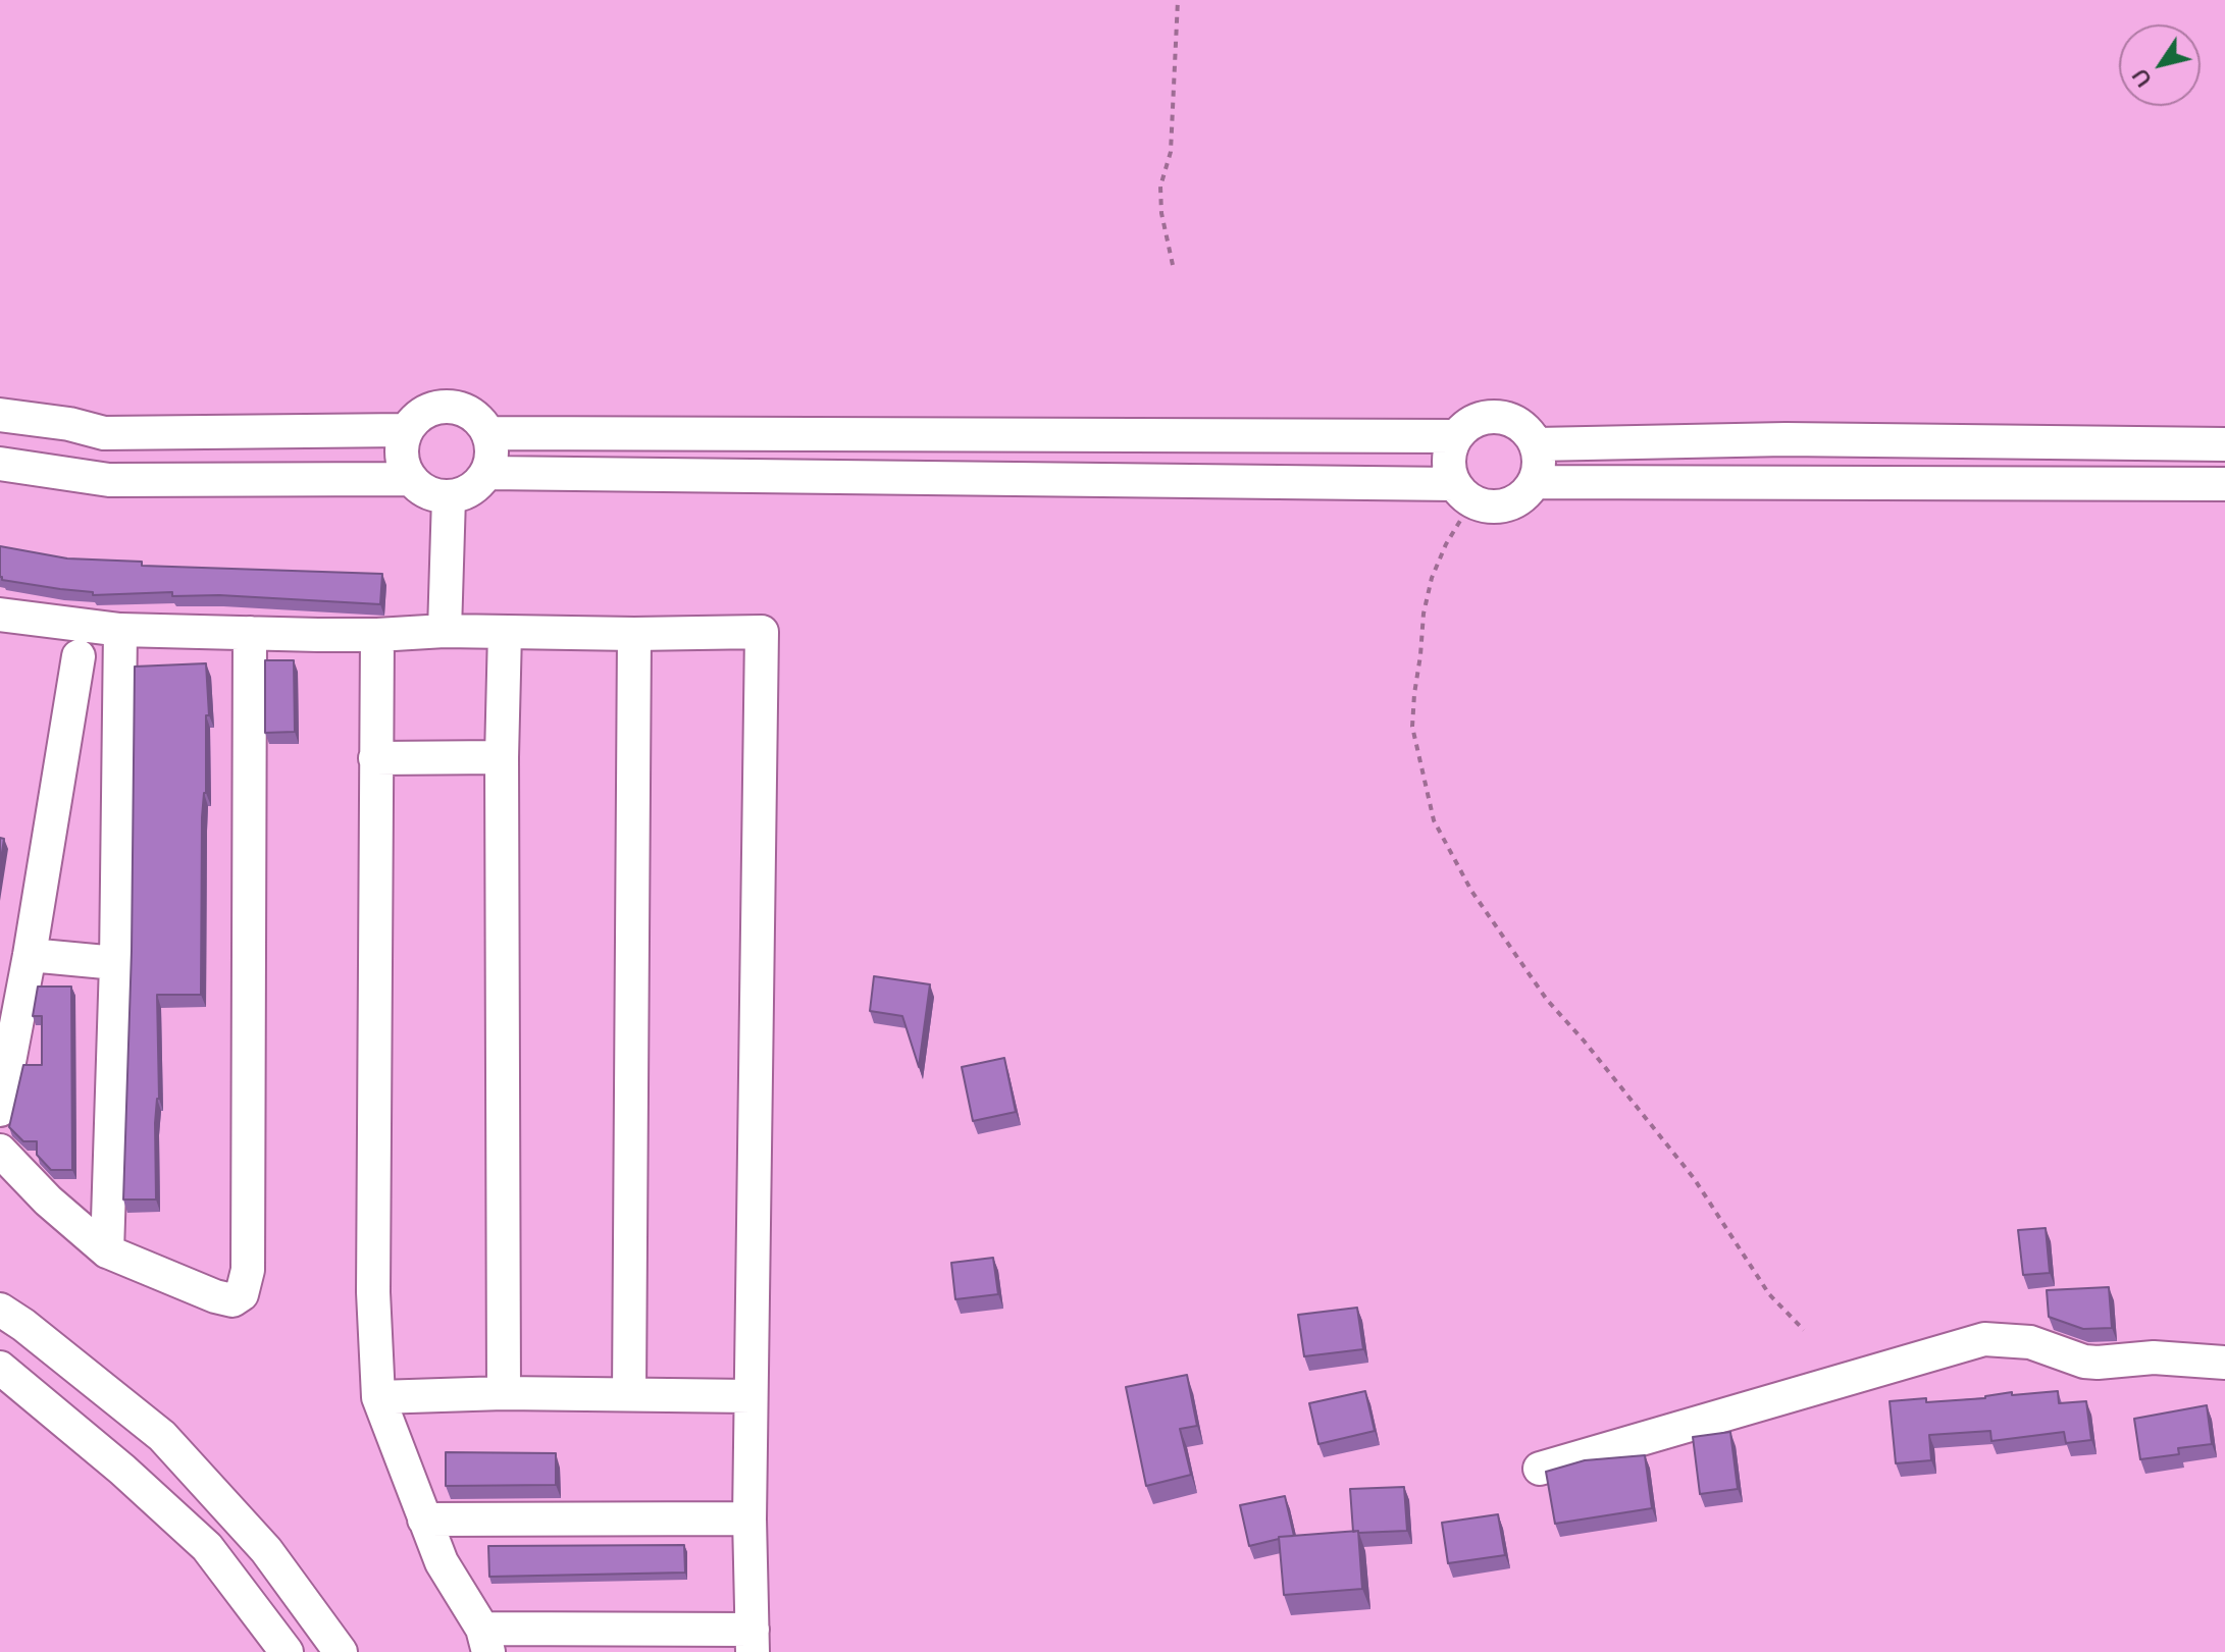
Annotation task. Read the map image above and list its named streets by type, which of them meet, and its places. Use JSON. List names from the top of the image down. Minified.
{"north":"bottom left"}
